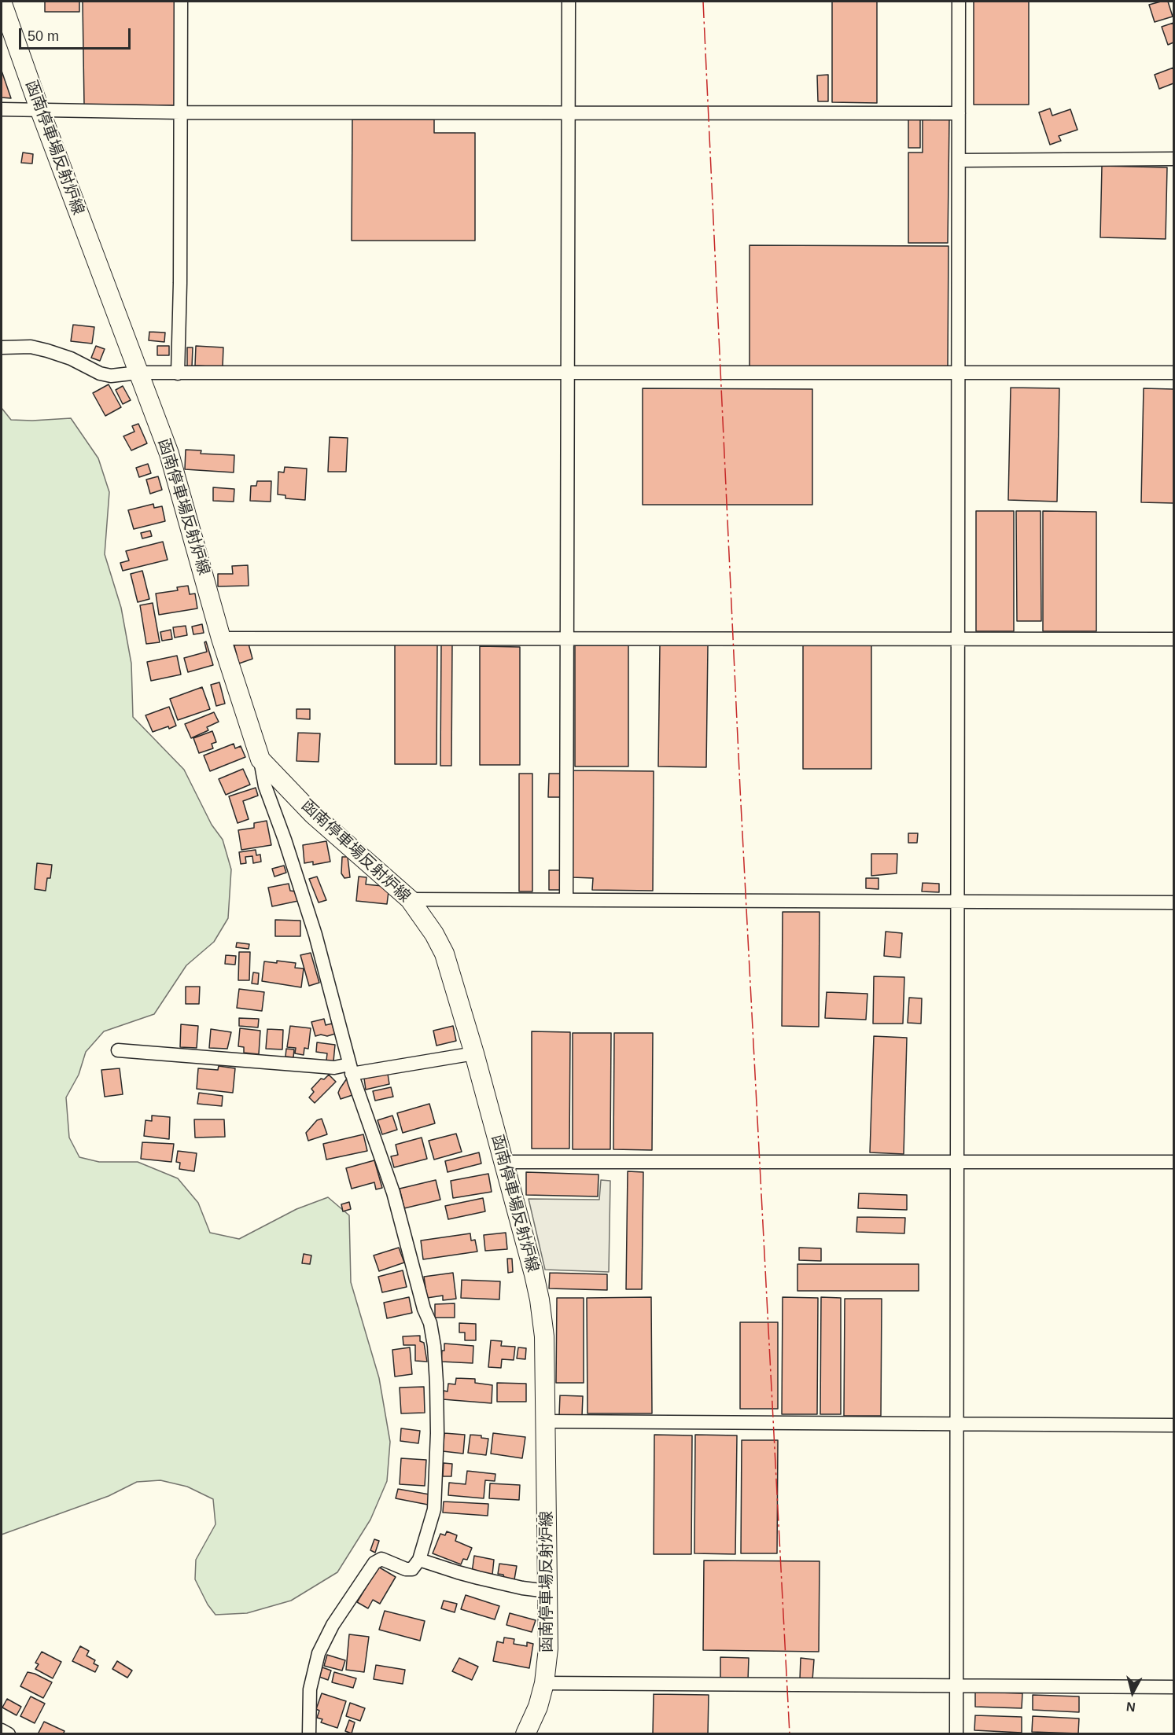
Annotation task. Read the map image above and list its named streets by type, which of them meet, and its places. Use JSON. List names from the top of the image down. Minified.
{"streets":{"main road":["函南停車場反射炉線"]},"scale_bar":"50 m","north":"bottom"}
